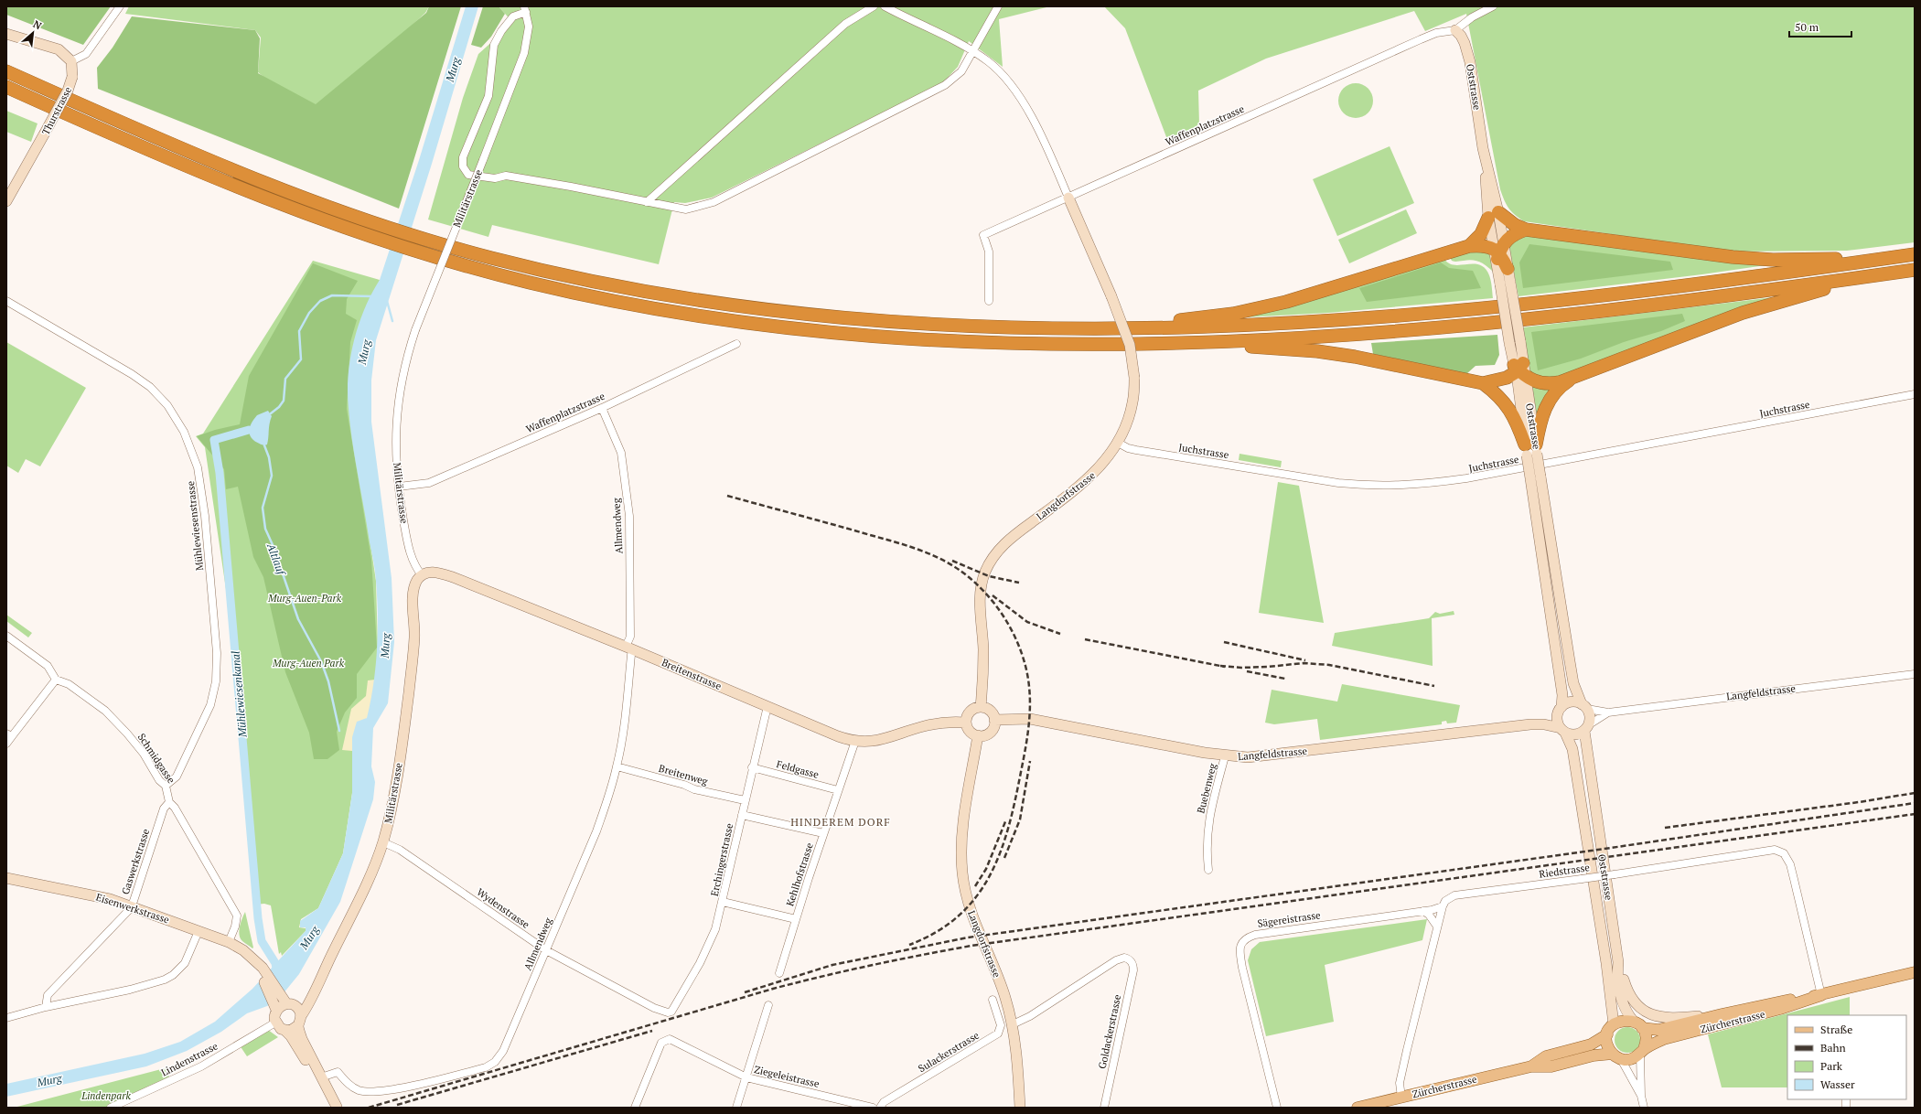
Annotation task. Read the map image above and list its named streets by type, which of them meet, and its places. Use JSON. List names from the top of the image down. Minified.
{"streets":{"main road":["Zürcherstrasse"],"street":["Oststrasse","Thurstrasse","Waffenplatzstrasse","Militärstrasse","Juchstrasse","Langdorfstrasse","Mühlewiesenstrasse","Allmendweg","Breitenstrasse","Langfeldstrasse","Schmidgasse","Feldgasse","Breitenweg","Buebenweg","Erchingerstrasse","Gaswerkstrasse","Riedstrasse","Kehlhofstrasse","Eisenwerkstrasse","Wydenstrasse","Sägereistrasse","Goldackerstrasse","Sulackerstrasse","Lindenstrasse","Ziegeleistrasse"]},"crossings":[["Oststrasse","Waffenplatzstrasse"],["Oststrasse","Langfeldstrasse"],["Oststrasse","Zürcherstrasse"],["Waffenplatzstrasse","Militärstrasse"],["Waffenplatzstrasse","Langdorfstrasse"],["Waffenplatzstrasse","Allmendweg"],["Militärstrasse","Breitenstrasse"],["Militärstrasse","Eisenwerkstrasse"],["Militärstrasse","Wydenstrasse"],["Militärstrasse","Lindenstrasse"],["Juchstrasse","Langdorfstrasse"],["Langdorfstrasse","Breitenstrasse"],["Langdorfstrasse","Langfeldstrasse"],["Langdorfstrasse","Goldackerstrasse"],["Mühlewiesenstrasse","Schmidgasse"],["Allmendweg","Breitenstrasse"],["Allmendweg","Breitenweg"],["Allmendweg","Wydenstrasse"],["Breitenstrasse","Langfeldstrasse"],["Breitenstrasse","Erchingerstrasse"],["Breitenstrasse","Kehlhofstrasse"],["Langfeldstrasse","Buebenweg"],["Schmidgasse","Gaswerkstrasse"],["Schmidgasse","Eisenwerkstrasse"],["Feldgasse","Erchingerstrasse"],["Feldgasse","Kehlhofstrasse"],["Breitenweg","Erchingerstrasse"],["Erchingerstrasse","Wydenstrasse"],["Gaswerkstrasse","Eisenwerkstrasse"],["Riedstrasse","Sägereistrasse"],["Riedstrasse","Zürcherstrasse"],["Eisenwerkstrasse","Lindenstrasse"]],"districts":["HINDEREM DORF"],"water":["Murg","Altlauf","Mühlewiesenkanal"],"parks":["Murg-Auen-Park","Murg-Auen Park","Lindenpark"],"legend":["Straße","Bahn","Park","Wasser"],"scale_bar":"50 m","north":"top right"}
